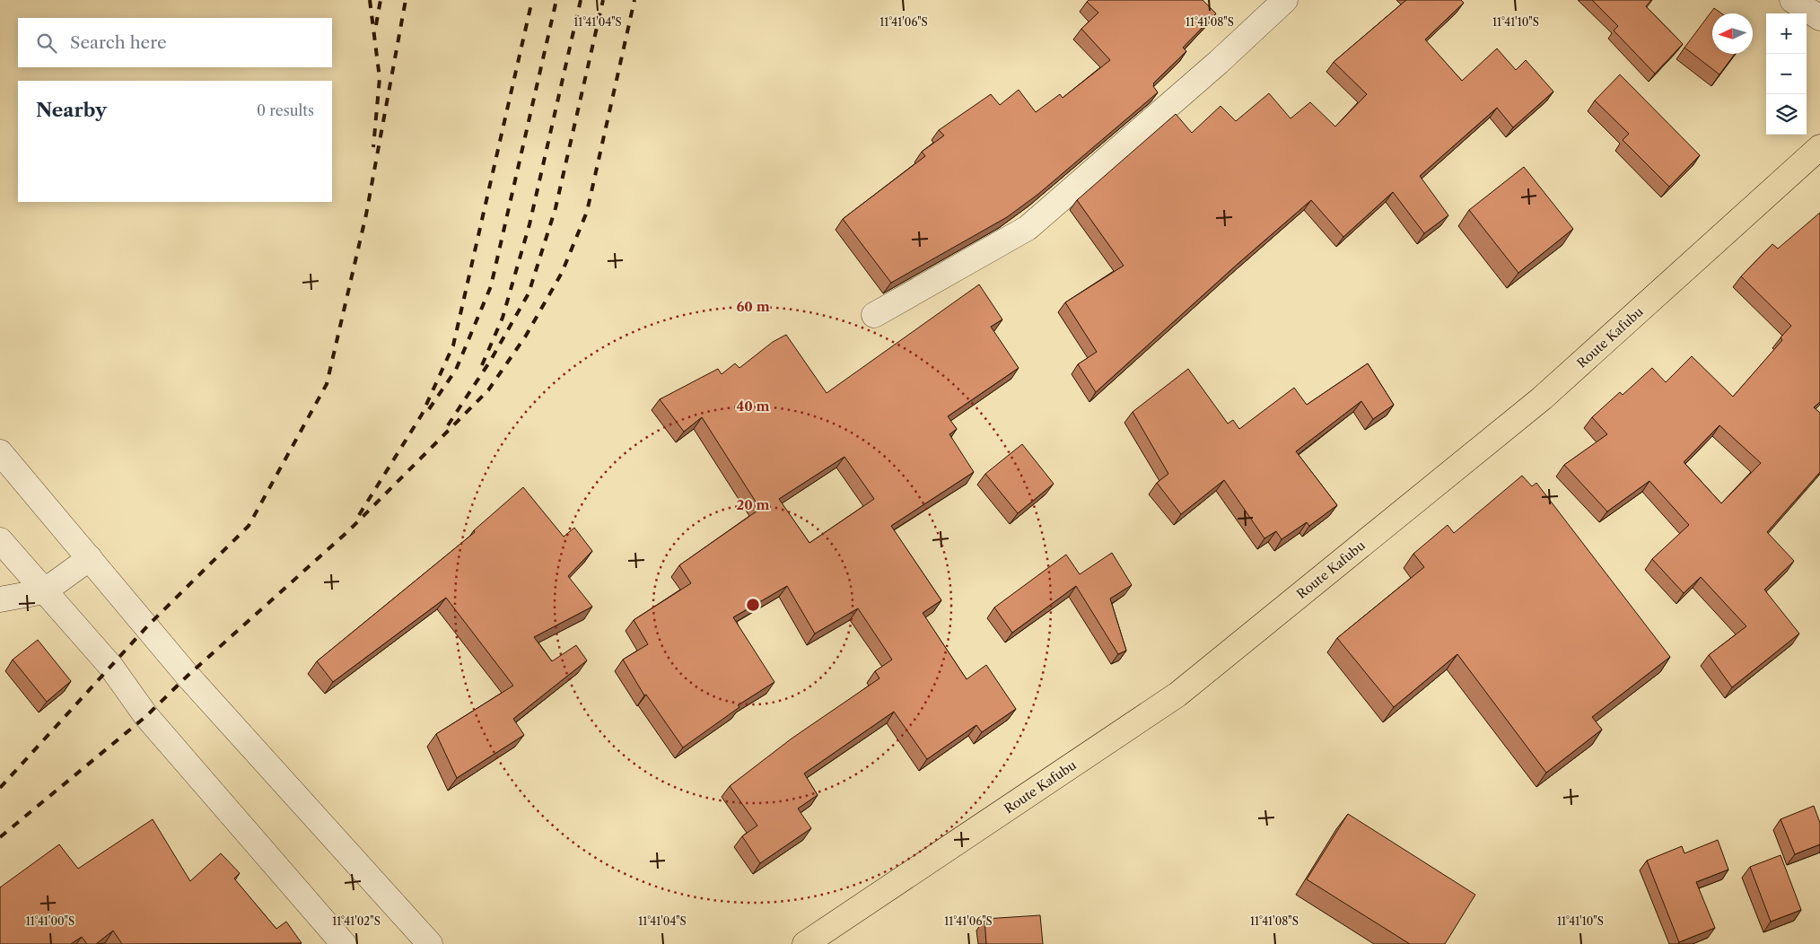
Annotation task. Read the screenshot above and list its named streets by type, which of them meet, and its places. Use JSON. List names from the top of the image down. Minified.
{"streets":{"main road":["Route Kafubu"]},"north":"left","page":{"map_buttons":["+","−"],"search":"Search here","heading":["Nearby","0 results"]},"coordinates":["11°41'04\"S","11°41'06\"S","11°41'08\"S","11°41'10\"S","11°41'00\"S","11°41'02\"S"],"rings":["60 m","40 m","20 m"]}
